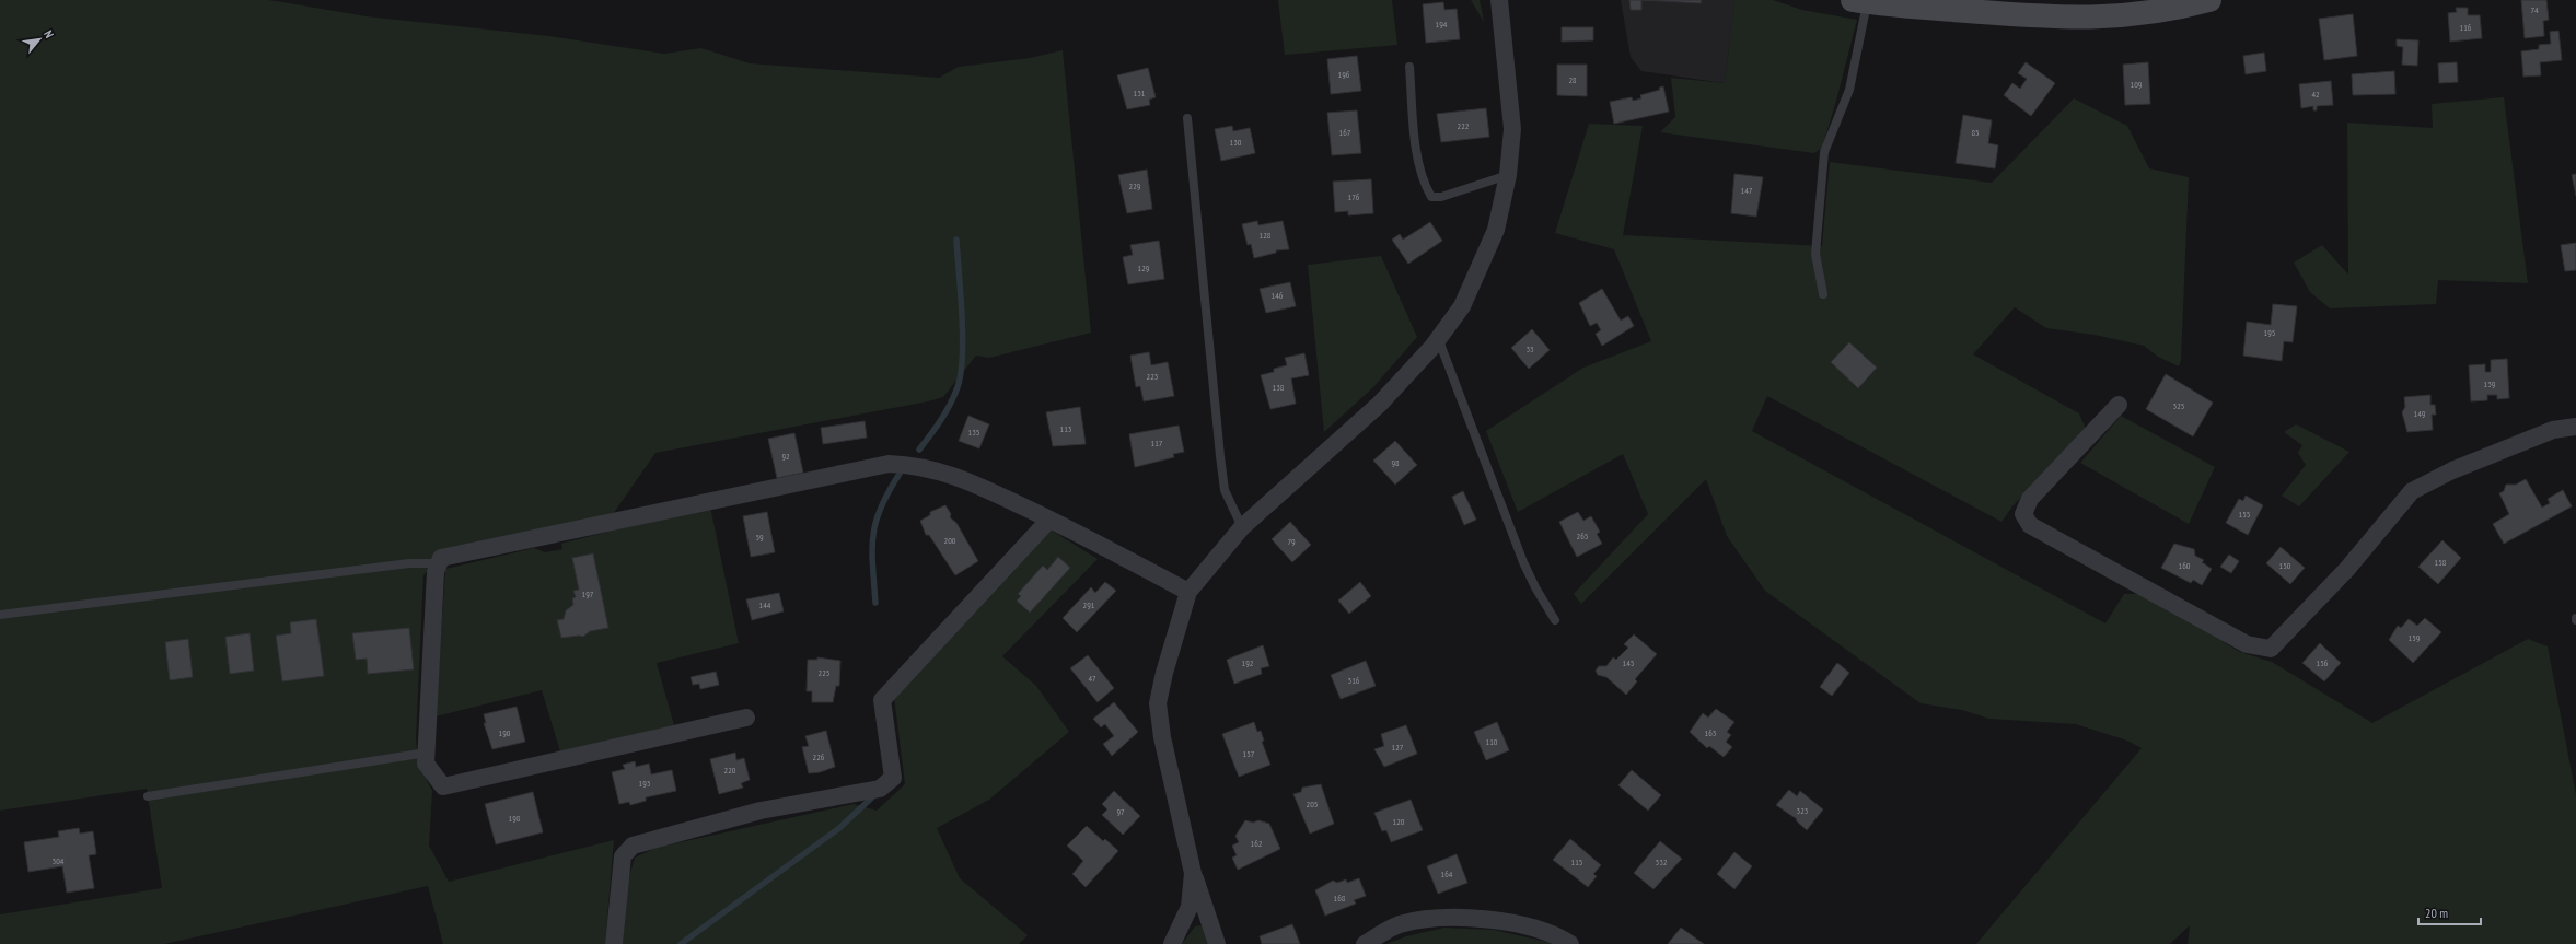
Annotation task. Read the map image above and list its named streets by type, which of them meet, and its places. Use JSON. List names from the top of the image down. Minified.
{"house_numbers":["74","194","116","196","28","109","131","42","222","167","85","130","229","147","176","128","129","146","195","33","223","139","138","325","149","113","135","117","92","98","155","265","59","200","79","158","160","150","197","144","291","159","192","145","156","225","47","316","190","163","110","127","157","226","220","193","205","323","97","198","120","162","304","115","332","164","168"],"scale_bar":"20 m","north":"top right"}
